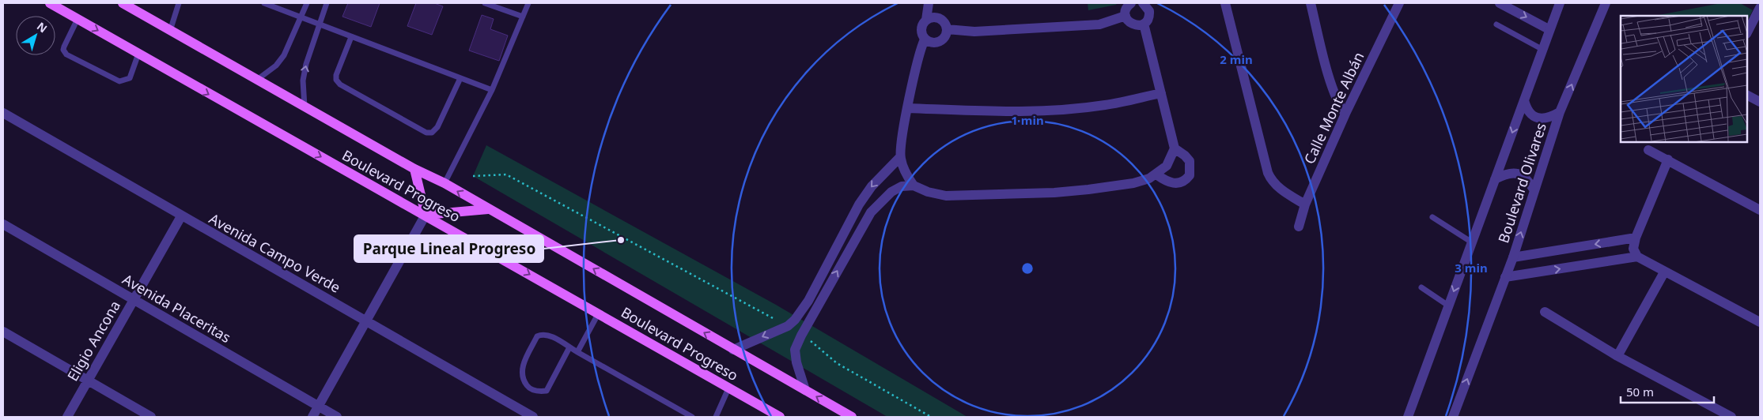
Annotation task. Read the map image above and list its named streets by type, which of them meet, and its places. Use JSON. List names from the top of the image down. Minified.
{"streets":{"main road":["Boulevard Progreso"],"street":["Calle Monte Albán","Boulevard Olivares","Avenida Campo Verde","Avenida Placeritas","Eligio Ancona"]},"crossings":[["Avenida Campo Verde","Eligio Ancona"],["Avenida Placeritas","Eligio Ancona"]],"places":["Parque Lineal Progreso"],"scale_bar":"50 m","north":"top right","rings":["2 min","1 min","3 min"]}
